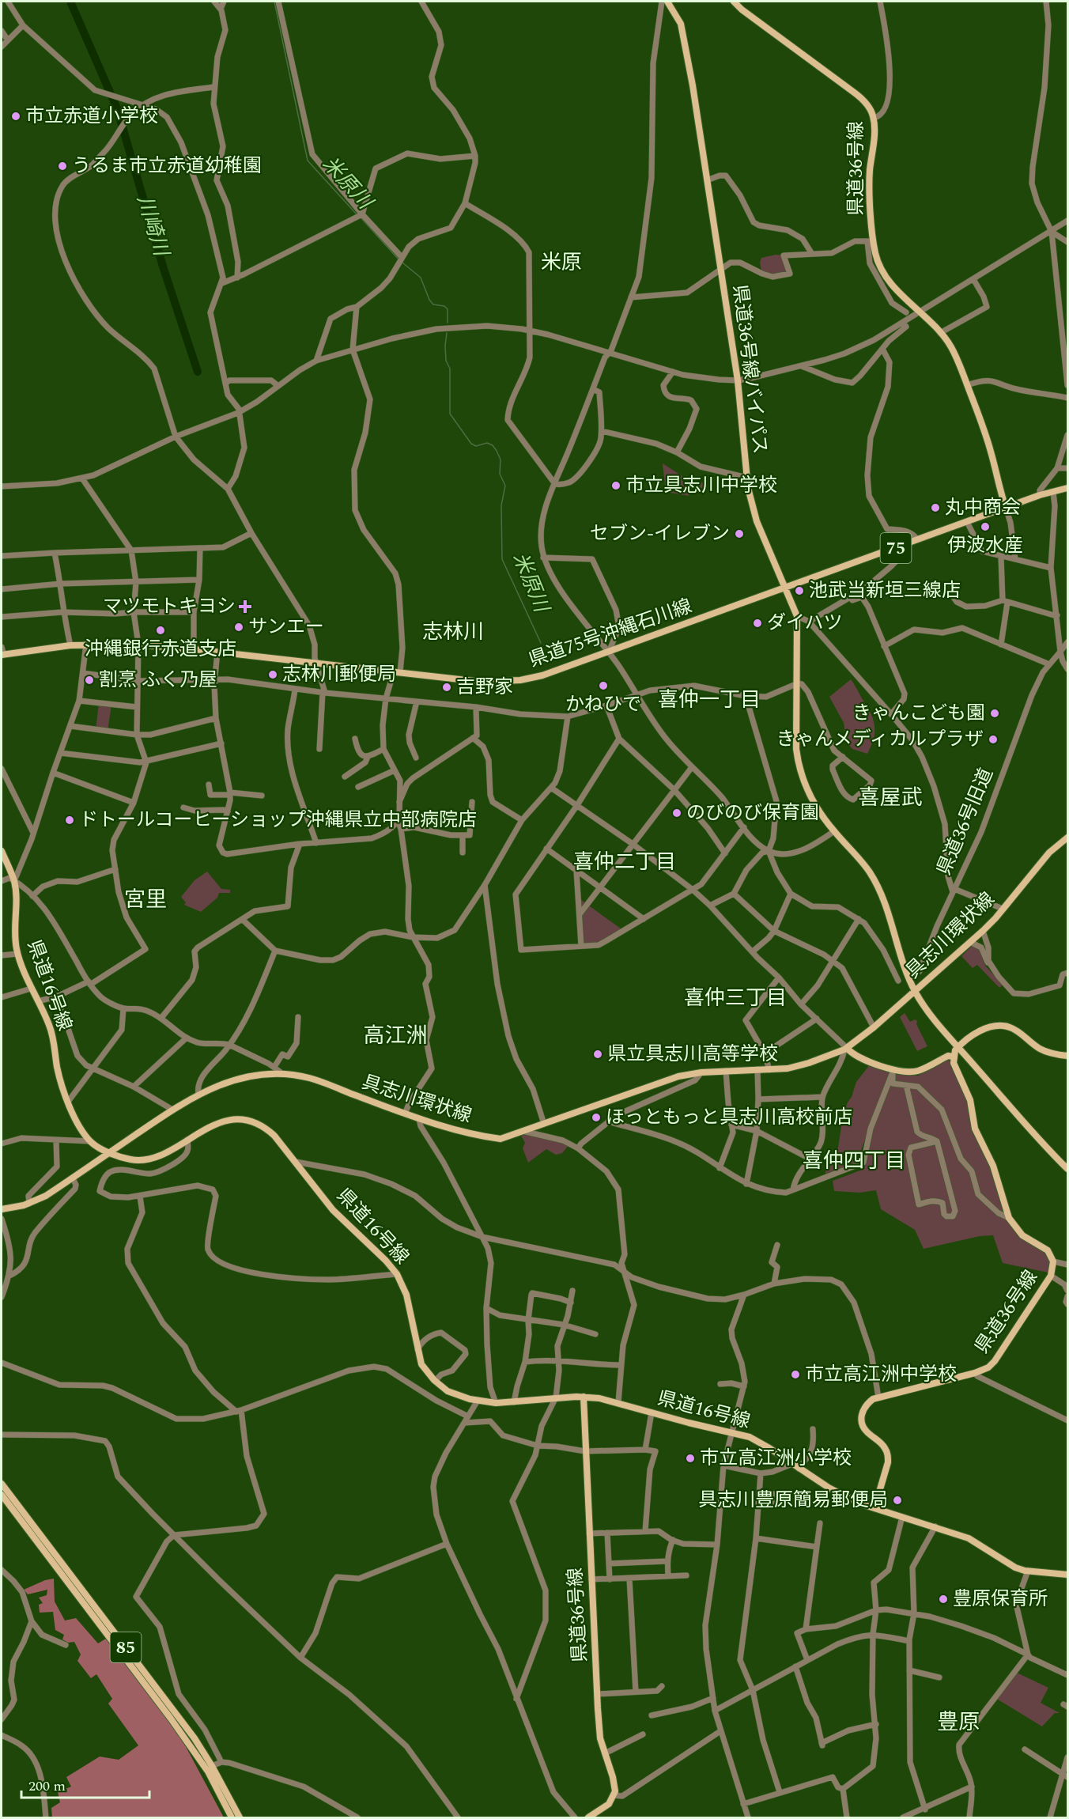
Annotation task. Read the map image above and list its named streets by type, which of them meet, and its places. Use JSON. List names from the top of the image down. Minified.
{"streets":{"main road":["県道36号線","県道36号線バイパス","75","県道75号沖縄石川線","具志川環状線","県道16号線","85"],"street":["県道36号旧道"]},"crossings":[["県道36号線","県道75号沖縄石川線"],["県道36号線","県道16号線"],["県道36号線バイパス","県道75号沖縄石川線"],["県道36号線バイパス","具志川環状線"],["具志川環状線","県道16号線"]],"districts":["米原","志林川","喜仲一丁目","喜屋武","喜仲二丁目","宮里","喜仲三丁目","高江洲","喜仲四丁目","豊原"],"water":["米原川","川崎川"],"places":{"other":["市立赤道小学校","うるま市立赤道幼稚園","市立具志川中学校","丸中商会","伊波水産","セブン-イレブン","池武当新垣三線店","ダイハツ","サンエー","沖縄銀行赤道支店","志林川郵便局","割烹 ふく乃屋","かねひで","吉野家","きゃんこども園","きゃんメディカルプラザ","のびのび保育園","ドトールコーヒーショップ沖縄県立中部病院店","県立具志川高等学校","ほっともっと具志川高校前店","市立高江洲中学校","市立高江洲小学校","具志川豊原簡易郵便局","豊原保育所"],"health":["マツモトキヨシ"]},"scale_bar":"200 m"}
